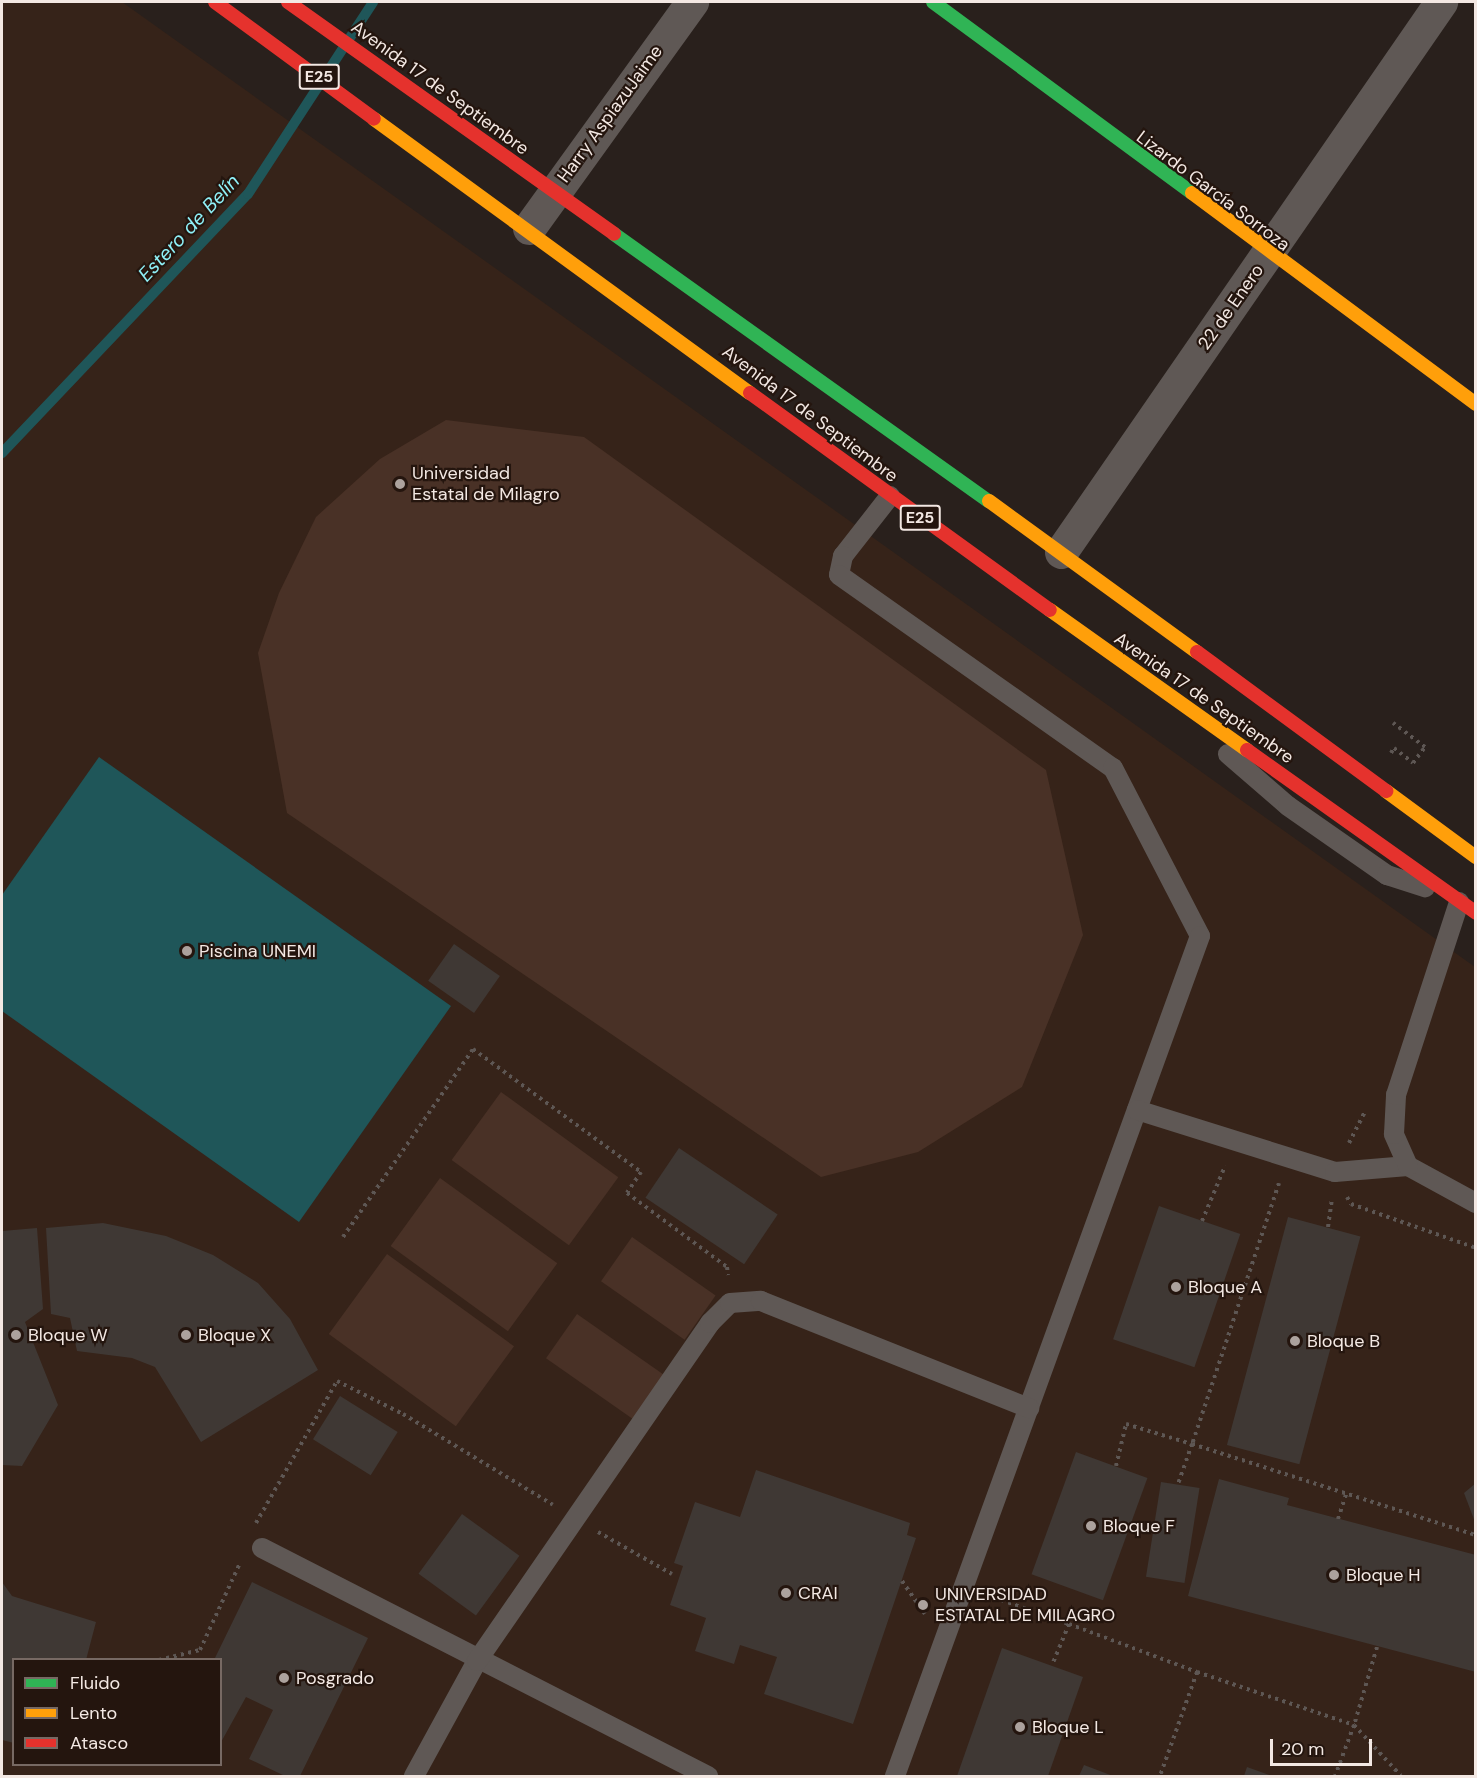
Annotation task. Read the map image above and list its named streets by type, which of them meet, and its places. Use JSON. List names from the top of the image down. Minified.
{"streets":{"main road":["E25","Avenida 17 de Septiembre","Lizardo García Sorroza"],"street":["Harry AspiazuJaime","22 de Enero"]},"crossings":[["Avenida 17 de Septiembre","Harry AspiazuJaime"],["Avenida 17 de Septiembre","22 de Enero"],["Lizardo García Sorroza","22 de Enero"]],"water":["Estero de Belín"],"places":["Universidad Estatal de Milagro","Piscina UNEMI","Bloque A","Bloque W","Bloque X","Bloque B","Bloque F","Bloque H","CRAI","UNIVERSIDAD ESTATAL DE MILAGRO","Posgrado","Bloque L"],"legend":["Fluido","Lento","Atasco"],"scale_bar":"20 m"}
